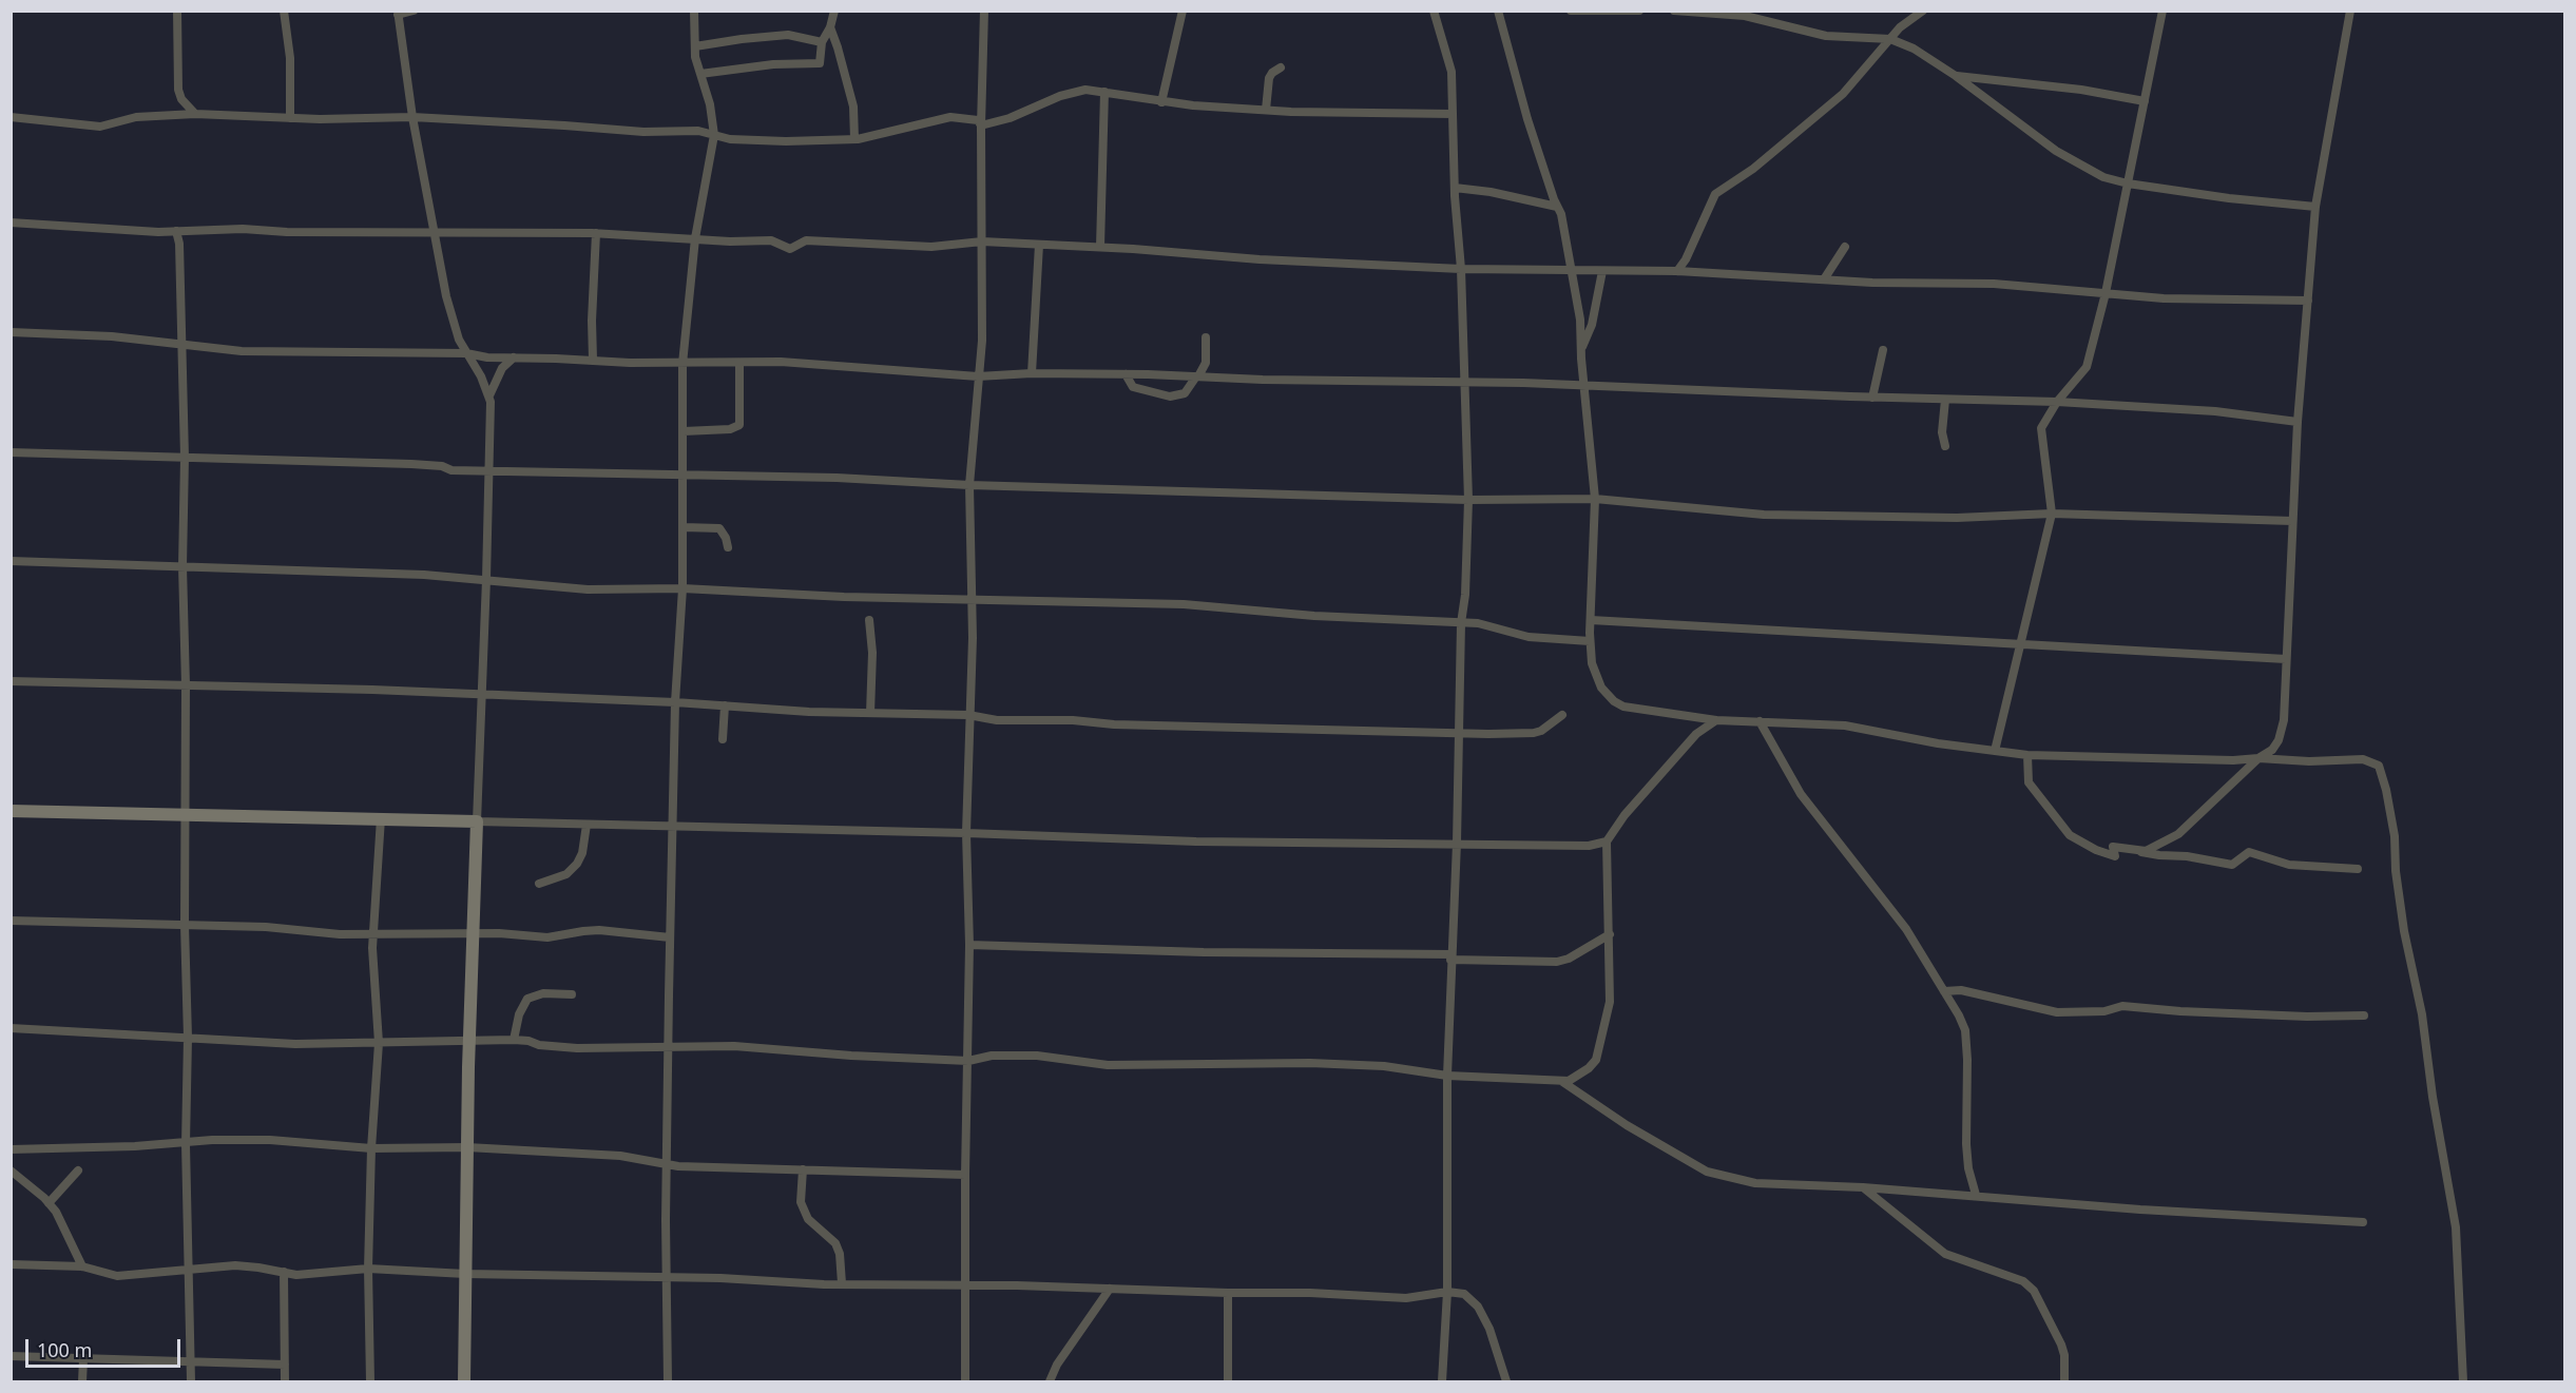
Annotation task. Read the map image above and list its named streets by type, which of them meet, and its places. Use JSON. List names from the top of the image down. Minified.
{"scale_bar":"100 m"}
